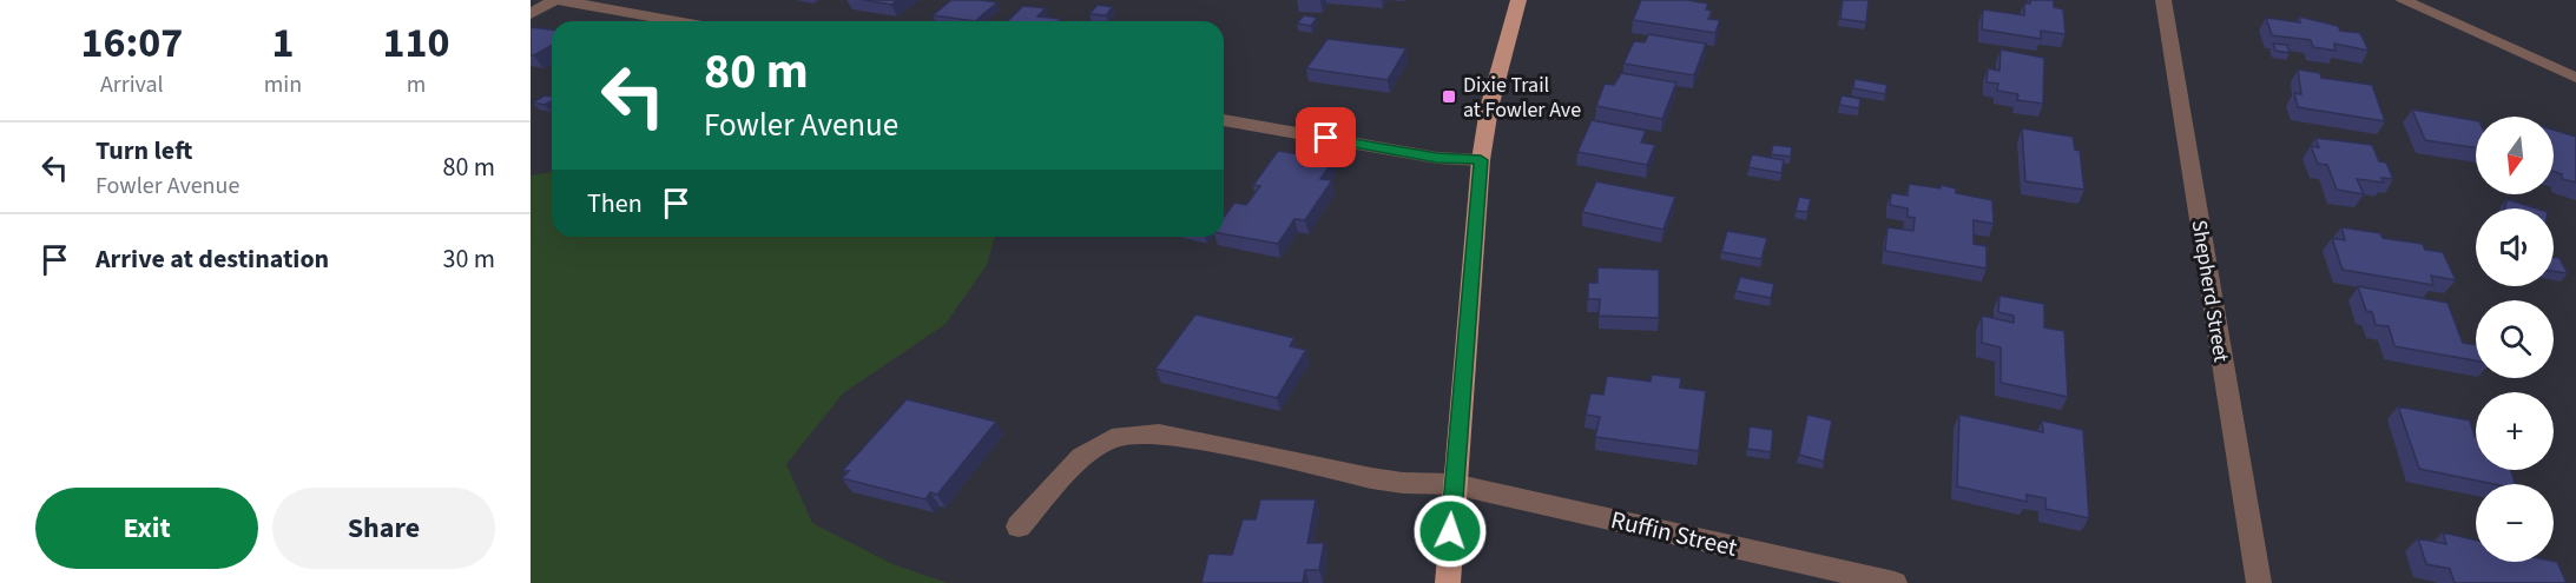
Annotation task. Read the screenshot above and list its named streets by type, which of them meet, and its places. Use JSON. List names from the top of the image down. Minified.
{"streets":{"street":["Shepherd Street","Ruffin Street"]},"places":{"transit":["Dixie Trail at Fowler Ave"]},"north":"bottom","page":{"eta":["16:07","Arrival","1","min","110","m"],"turn":["80 m","Fowler Avenue"],"map_buttons":["+","−"],"list":[{"name":"Turn left","note":"Fowler Avenue","value":"80 m"},{"name":"Arrive at destination","value":"30 m"}],"then":"Then","buttons":["Exit","Share"]}}
